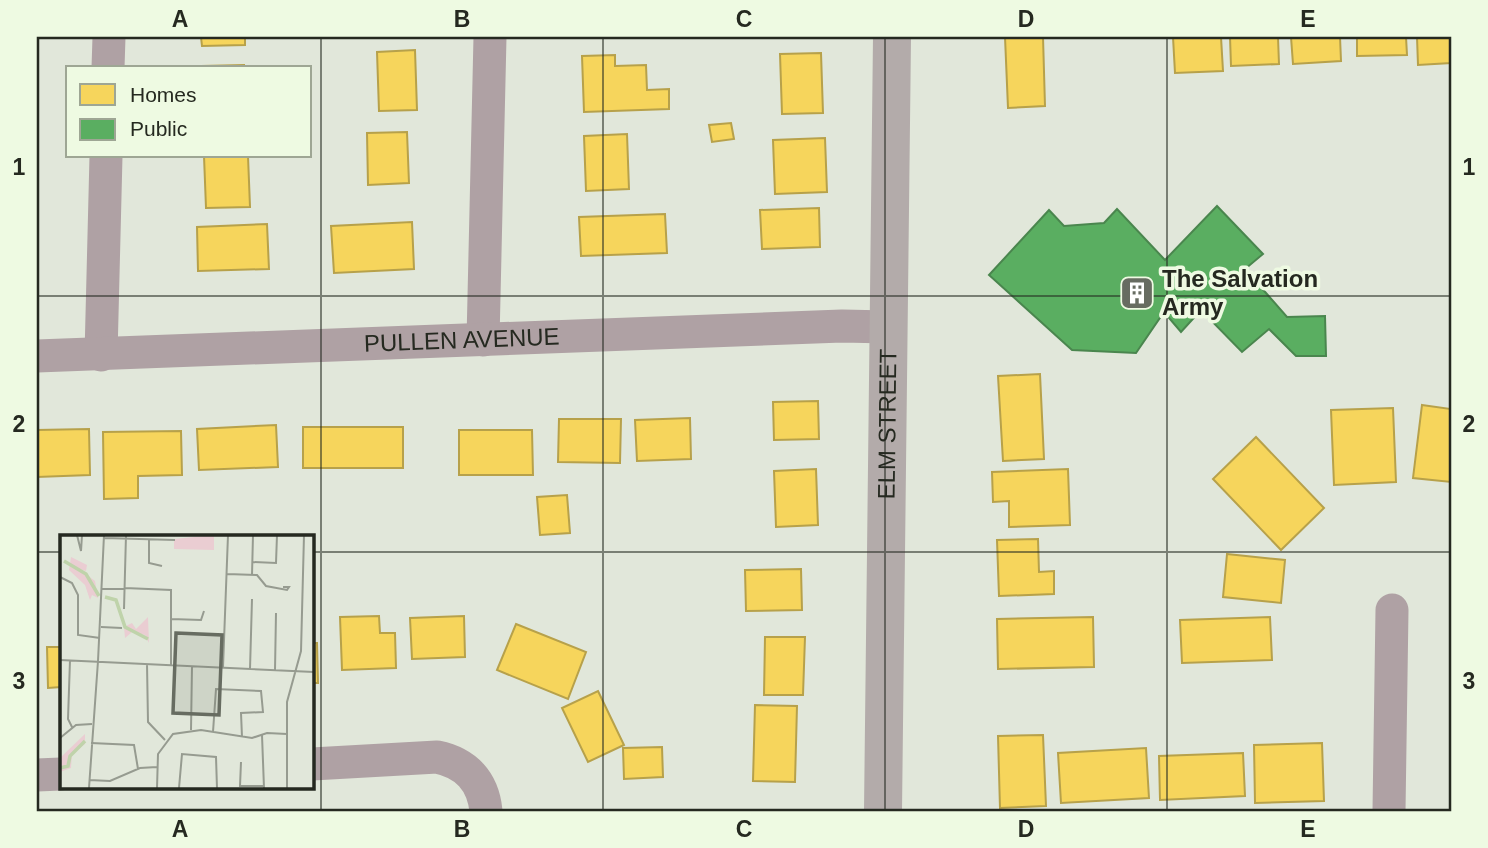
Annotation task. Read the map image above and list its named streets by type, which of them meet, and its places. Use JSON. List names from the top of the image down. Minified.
{"streets":{"main road":["ELM STREET"],"street":["PULLEN AVENUE"]},"crossings":[["PULLEN AVENUE","ELM STREET"]],"places":{"building":["The Salvation Army"]},"legend":["Homes","Public"],"grid":{"columns":["A","B","C","D","E"],"rows":["1","2","3"]}}
